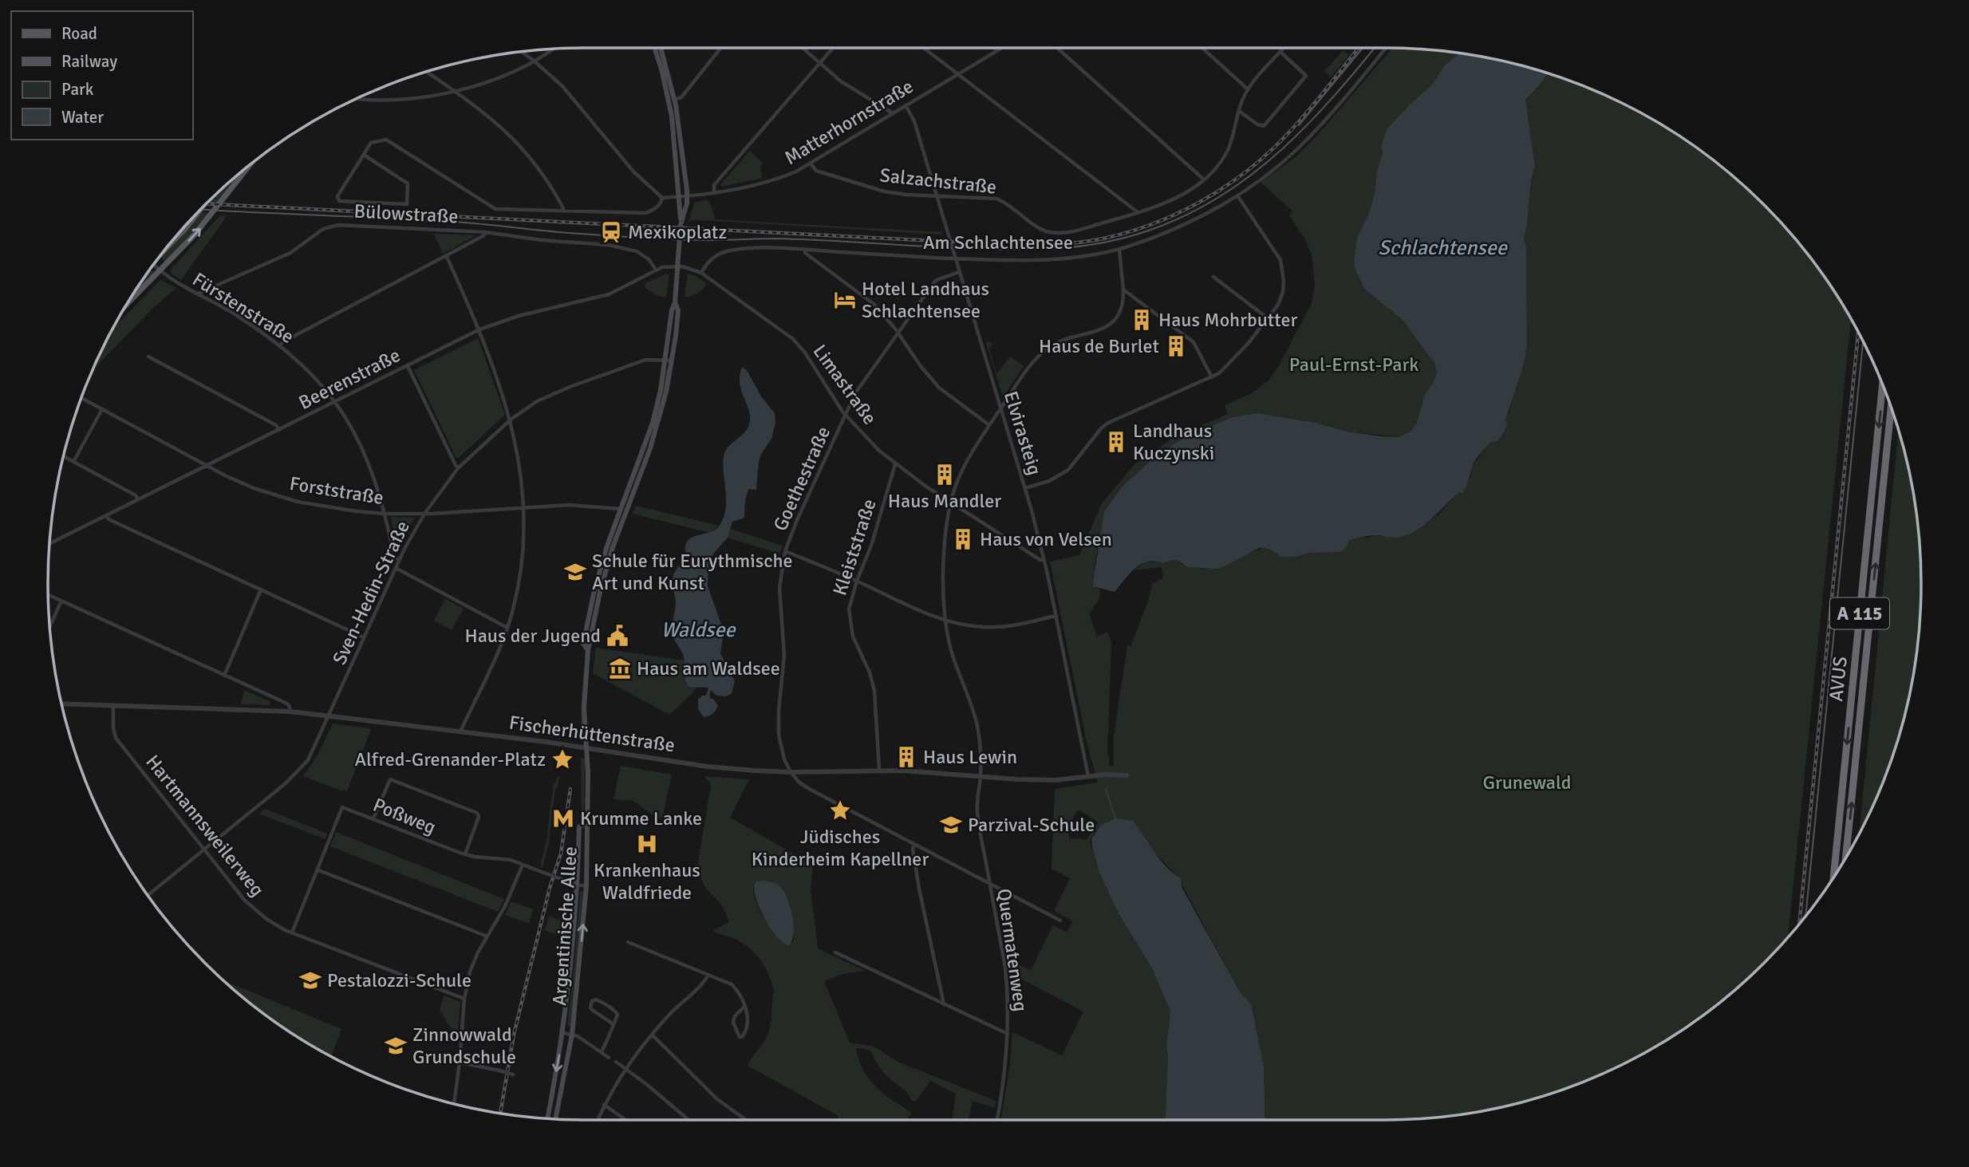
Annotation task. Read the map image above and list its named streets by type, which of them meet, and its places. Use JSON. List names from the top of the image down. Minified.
{"streets":{"highway":["A 115","AVUS"],"main road":["Argentinische Allee"],"street":["Matterhornstraße","Salzachstraße","Bülowstraße","Am Schlachtensee","Fürstenstraße","Beerenstraße","Limastraße","Elvirasteig","Goethestraße","Forststraße","Kleiststraße","Sven-Hedin-Straße","Fischerhüttenstraße","Poßweg","Hartmannsweilerweg","Quermatenweg"]},"crossings":[["Matterhornstraße","Salzachstraße"],["Matterhornstraße","Elvirasteig"],["Salzachstraße","Elvirasteig"],["Bülowstraße","Fürstenstraße"],["Bülowstraße","Beerenstraße"],["Am Schlachtensee","Limastraße"],["Am Schlachtensee","Elvirasteig"],["Fürstenstraße","Beerenstraße"],["Fürstenstraße","Forststraße"],["Fürstenstraße","Sven-Hedin-Straße"],["Beerenstraße","Limastraße"],["Beerenstraße","Forststraße"],["Beerenstraße","Argentinische Allee"],["Limastraße","Elvirasteig"],["Limastraße","Goethestraße"],["Limastraße","Kleiststraße"],["Limastraße","Argentinische Allee"],["Limastraße","Quermatenweg"],["Elvirasteig","Goethestraße"],["Elvirasteig","Fischerhüttenstraße"],["Elvirasteig","Quermatenweg"],["Goethestraße","Fischerhüttenstraße"],["Forststraße","Sven-Hedin-Straße"],["Forststraße","Argentinische Allee"],["Kleiststraße","Fischerhüttenstraße"],["Sven-Hedin-Straße","Fischerhüttenstraße"],["Sven-Hedin-Straße","Hartmannsweilerweg"],["Sven-Hedin-Straße","Argentinische Allee"],["Fischerhüttenstraße","Hartmannsweilerweg"],["Fischerhüttenstraße","Argentinische Allee"],["Fischerhüttenstraße","Quermatenweg"],["Poßweg","Hartmannsweilerweg"],["Poßweg","Argentinische Allee"]],"water":["Schlachtensee","Waldsee"],"parks":["Paul-Ernst-Park","Grunewald"],"places":{"station":["Mexikoplatz"],"hotel":["Hotel Landhaus Schlachtensee"],"building":["Haus Mohrbutter","Haus de Burlet","Landhaus Kuczynski","Haus Mandler","Haus von Velsen","Haus Lewin"],"school or university":["Schule für Eurythmische Art und Kunst","Parzival-Schule","Pestalozzi-Schule","Zinnowwald Grundschule"],"public building":["Haus der Jugend"],"museum":["Haus am Waldsee"],"place":["Alfred-Grenander-Platz","Jüdisches Kinderheim Kapellner"],"metro station":["Krumme Lanke"],"hospital":["Krankenhaus Waldfriede"]},"legend":["Road","Railway","Park","Water"]}
